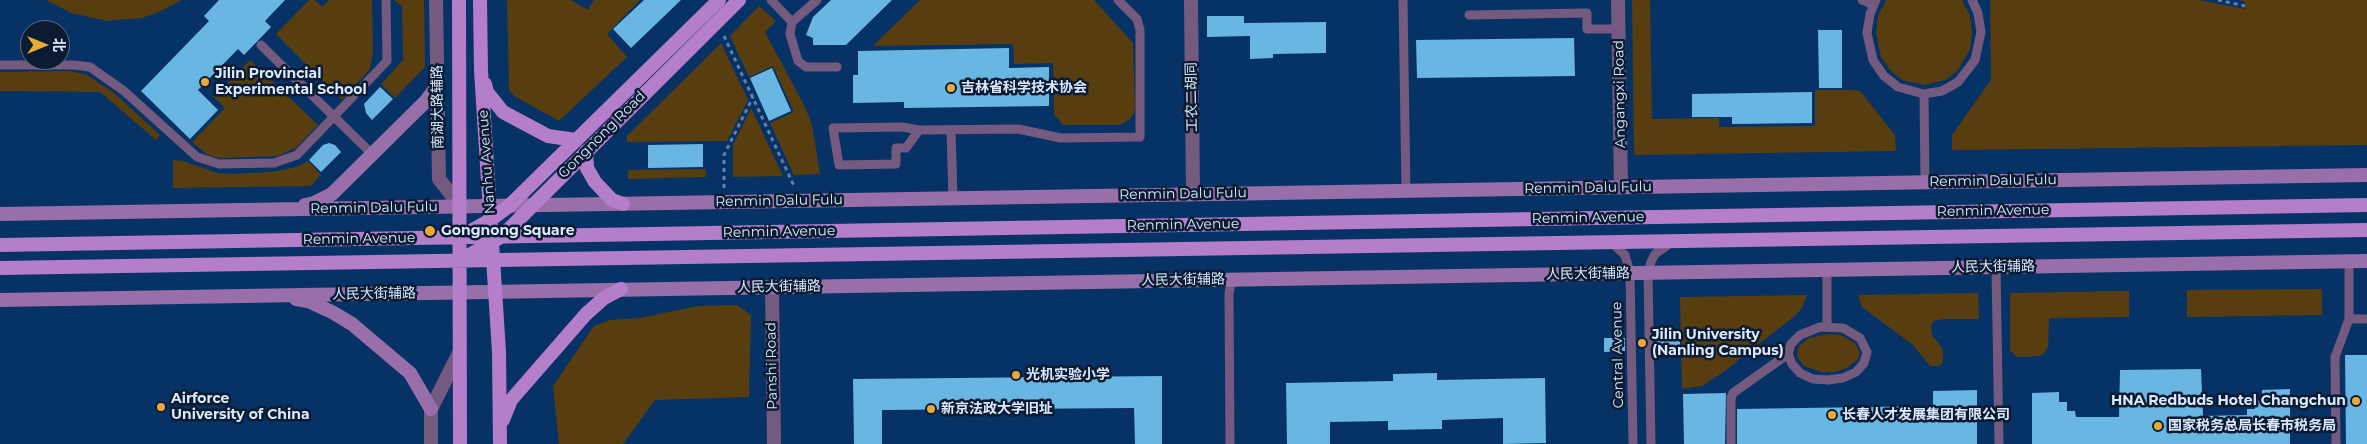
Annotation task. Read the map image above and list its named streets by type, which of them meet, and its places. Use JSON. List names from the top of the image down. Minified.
{"streets":{"main road":["Gongnong Road","Nanhu Avenue","Renmin Dalu Fulu","Renmin Avenue","人民大街辅路"],"street":["Angangxi Road","工农二胡同","南湖大路辅路","Panshi Road"],"lane":["Central Avenue"]},"crossings":[["Angangxi Road","Renmin Dalu Fulu"],["工农二胡同","Renmin Dalu Fulu"],["南湖大路辅路","Nanhu Avenue"],["南湖大路辅路","Renmin Dalu Fulu"],["Gongnong Road","Nanhu Avenue"],["Gongnong Road","Renmin Dalu Fulu"],["Gongnong Road","Renmin Avenue"],["Nanhu Avenue","Renmin Dalu Fulu"],["Nanhu Avenue","Renmin Avenue"],["Nanhu Avenue","人民大街辅路"],["Renmin Avenue","Central Avenue"],["人民大街辅路","Central Avenue"],["人民大街辅路","Panshi Road"]],"places":["Jilin Provincial Experimental School","吉林省科学技术协会","Gongnong Square","Jilin University (Nanling Campus)","光机实验小学","HNA Redbuds Hotel Changchun","Airforce University of China","新京法政大学旧址","长春人才发展集团有限公司","国家税务总局长春市税务局"],"north":"right"}
